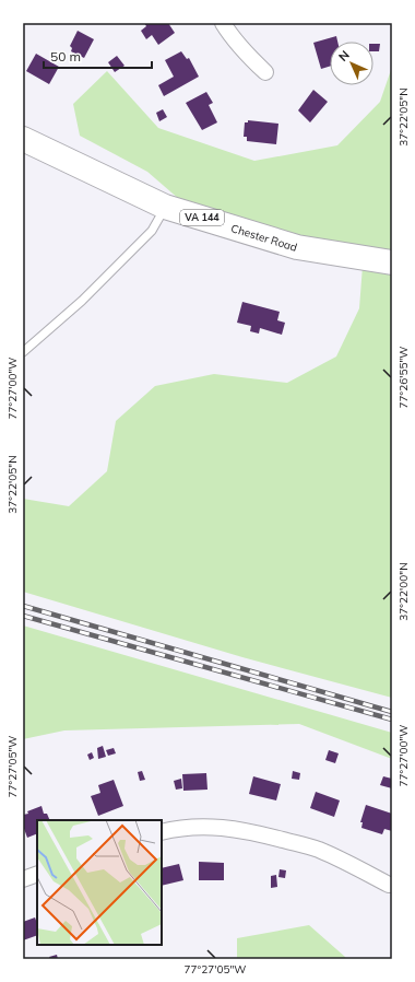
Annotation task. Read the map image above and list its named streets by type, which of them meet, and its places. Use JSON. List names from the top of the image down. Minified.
{"streets":{"main road":["VA 144","Chester Road"]},"scale_bar":"50 m","north":"top left","coordinates":["37°22'05\"N","77°26'55\"W","77°27'00\"W","37°22'00\"N","77°27'05\"W"]}
